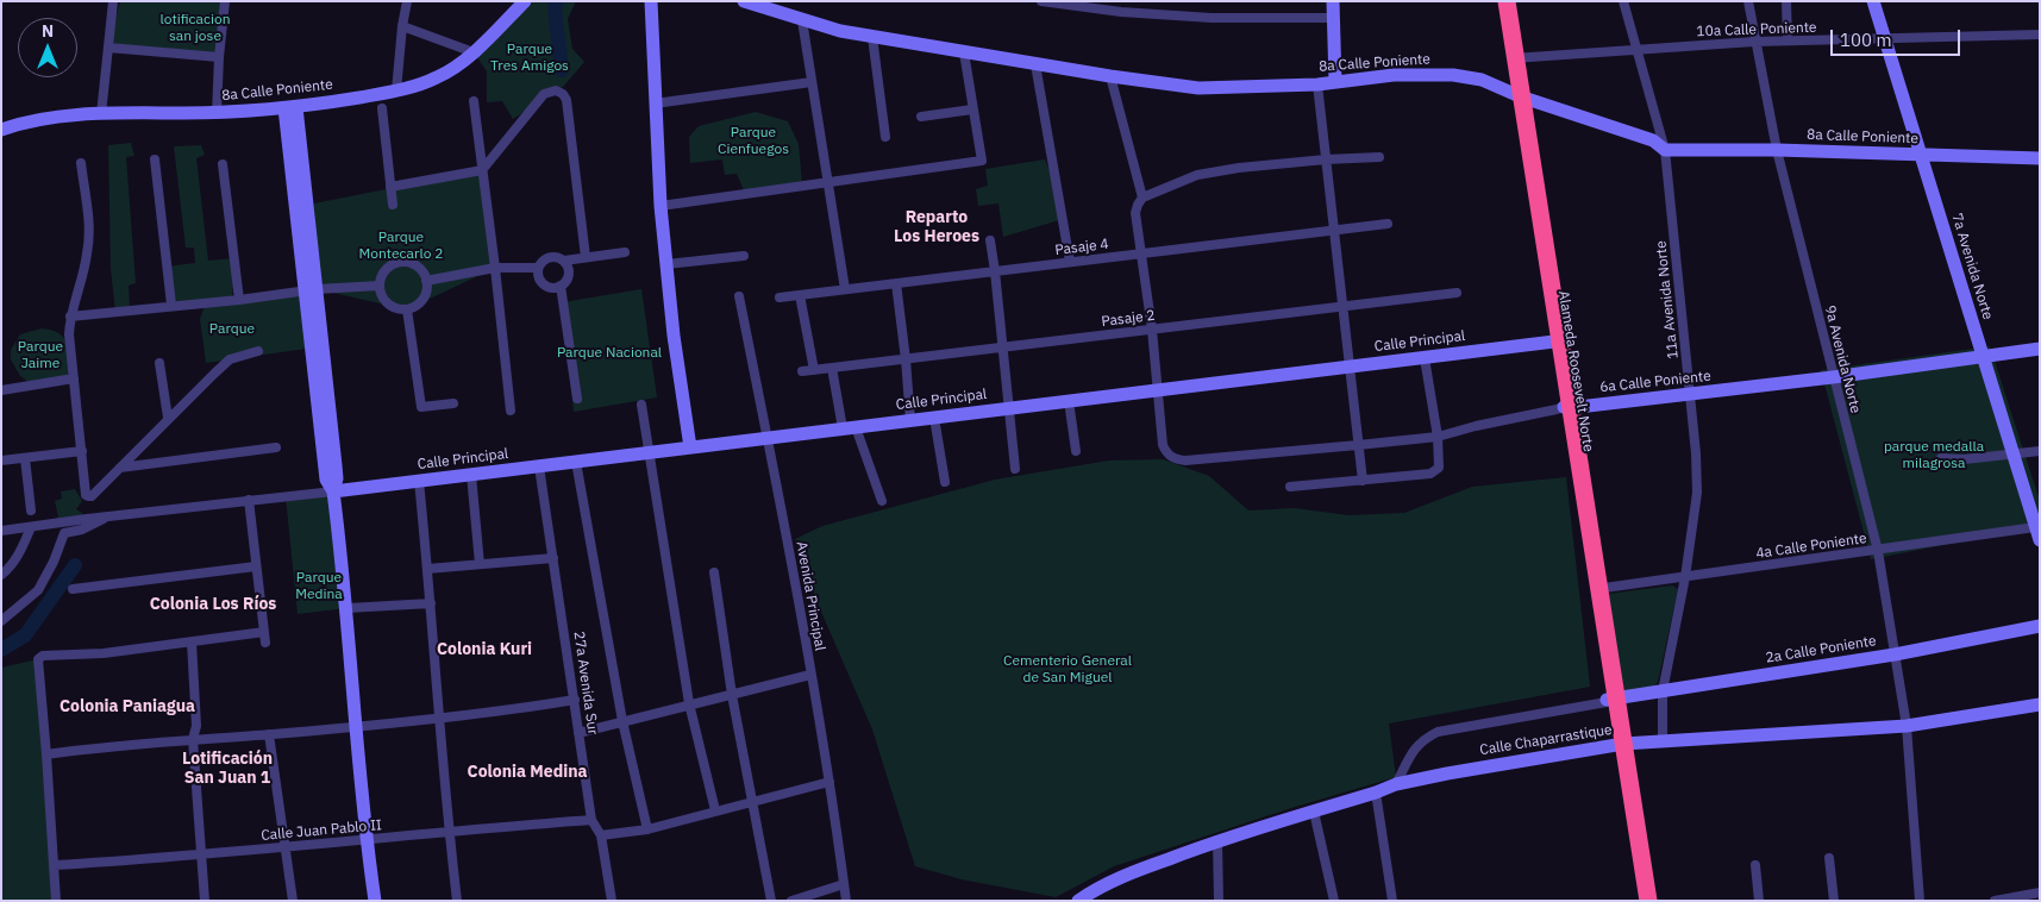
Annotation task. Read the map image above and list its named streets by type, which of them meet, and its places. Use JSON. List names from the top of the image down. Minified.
{"streets":{"highway":["Alameda Roosevelt Norte"],"street":["10a Calle Poniente","8a Calle Poniente","Pasaje 4","7a Avenida Norte","11a Avenida Norte","Pasaje 2","Calle Principal","9a Avenida Norte","6a Calle Poniente","4a Calle Poniente","Avenida Principal","2a Calle Poniente","27a Avenida Sur","Calle Chaparrastique","Calle Juan Pablo II"]},"crossings":[["10a Calle Poniente","7a Avenida Norte"],["10a Calle Poniente","11a Avenida Norte"],["10a Calle Poniente","9a Avenida Norte"],["10a Calle Poniente","Alameda Roosevelt Norte"],["8a Calle Poniente","7a Avenida Norte"],["8a Calle Poniente","11a Avenida Norte"],["8a Calle Poniente","9a Avenida Norte"],["8a Calle Poniente","Alameda Roosevelt Norte"],["7a Avenida Norte","6a Calle Poniente"],["7a Avenida Norte","4a Calle Poniente"],["11a Avenida Norte","6a Calle Poniente"],["11a Avenida Norte","4a Calle Poniente"],["11a Avenida Norte","2a Calle Poniente"],["11a Avenida Norte","Calle Chaparrastique"],["Calle Principal","Alameda Roosevelt Norte"],["Calle Principal","6a Calle Poniente"],["Calle Principal","Avenida Principal"],["Calle Principal","27a Avenida Sur"],["9a Avenida Norte","6a Calle Poniente"],["9a Avenida Norte","4a Calle Poniente"],["9a Avenida Norte","2a Calle Poniente"],["9a Avenida Norte","Calle Chaparrastique"],["Alameda Roosevelt Norte","6a Calle Poniente"],["Alameda Roosevelt Norte","4a Calle Poniente"],["Alameda Roosevelt Norte","2a Calle Poniente"],["Alameda Roosevelt Norte","Calle Chaparrastique"],["2a Calle Poniente","Calle Chaparrastique"],["27a Avenida Sur","Calle Juan Pablo II"]],"districts":["Reparto Los Heroes","Colonia Los Ríos","Colonia Kuri","Colonia Paniagua","Lotificación San Juan 1","Colonia Medina"],"parks":["lotificacion san jose","Parque Tres Amigos","Parque Cienfuegos","Parque Montecarlo 2","Parque","Parque Jaime","Parque Nacional","parque medalla milagrosa","Parque Medina","Cementerio General de San Miguel"],"scale_bar":"100 m","north":"top"}
